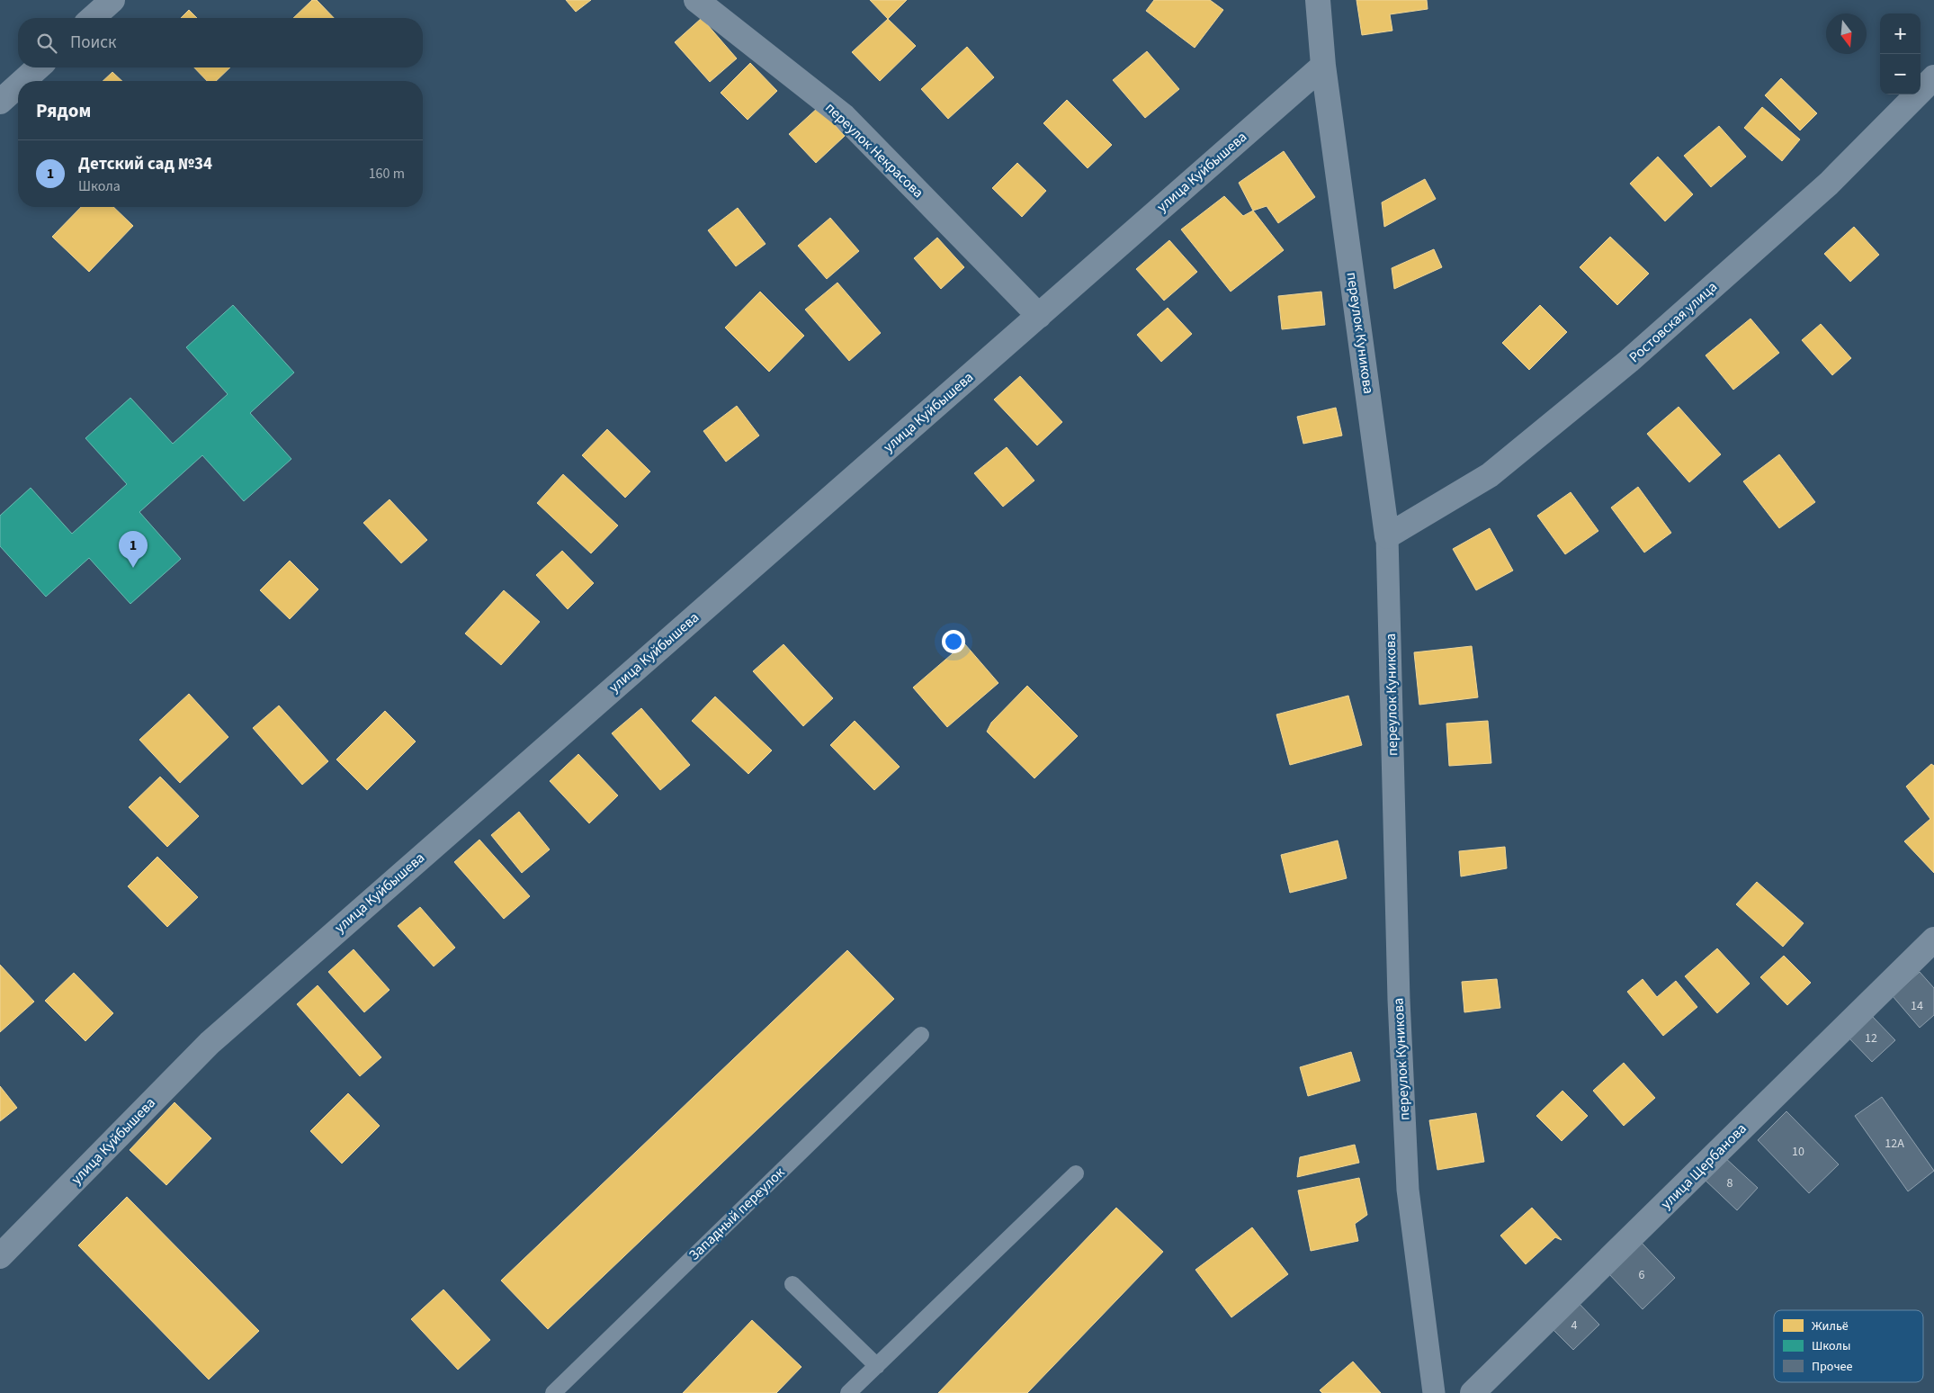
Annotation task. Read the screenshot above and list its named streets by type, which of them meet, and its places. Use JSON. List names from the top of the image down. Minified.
{"streets":{"street":["переулок Некрасова","улица Куйбышева","Ростовская улица","переулок Куникова","улица Щербанова"],"lane":["Западный переулок"]},"crossings":[["переулок Некрасова","улица Куйбышева"],["улица Куйбышева","переулок Куникова"],["Ростовская улица","переулок Куникова"]],"house_numbers":["14","12","12А","10","8","6","4"],"legend":["Жильё","Школы","Прочее"],"north":"bottom","page":{"map_buttons":["+","−"],"search":"Поиск","heading":"Рядом","list":[{"mark":"1","name":"Детский сад №34","note":"Школа","value":"160 m"}],"pins":"1"}}
